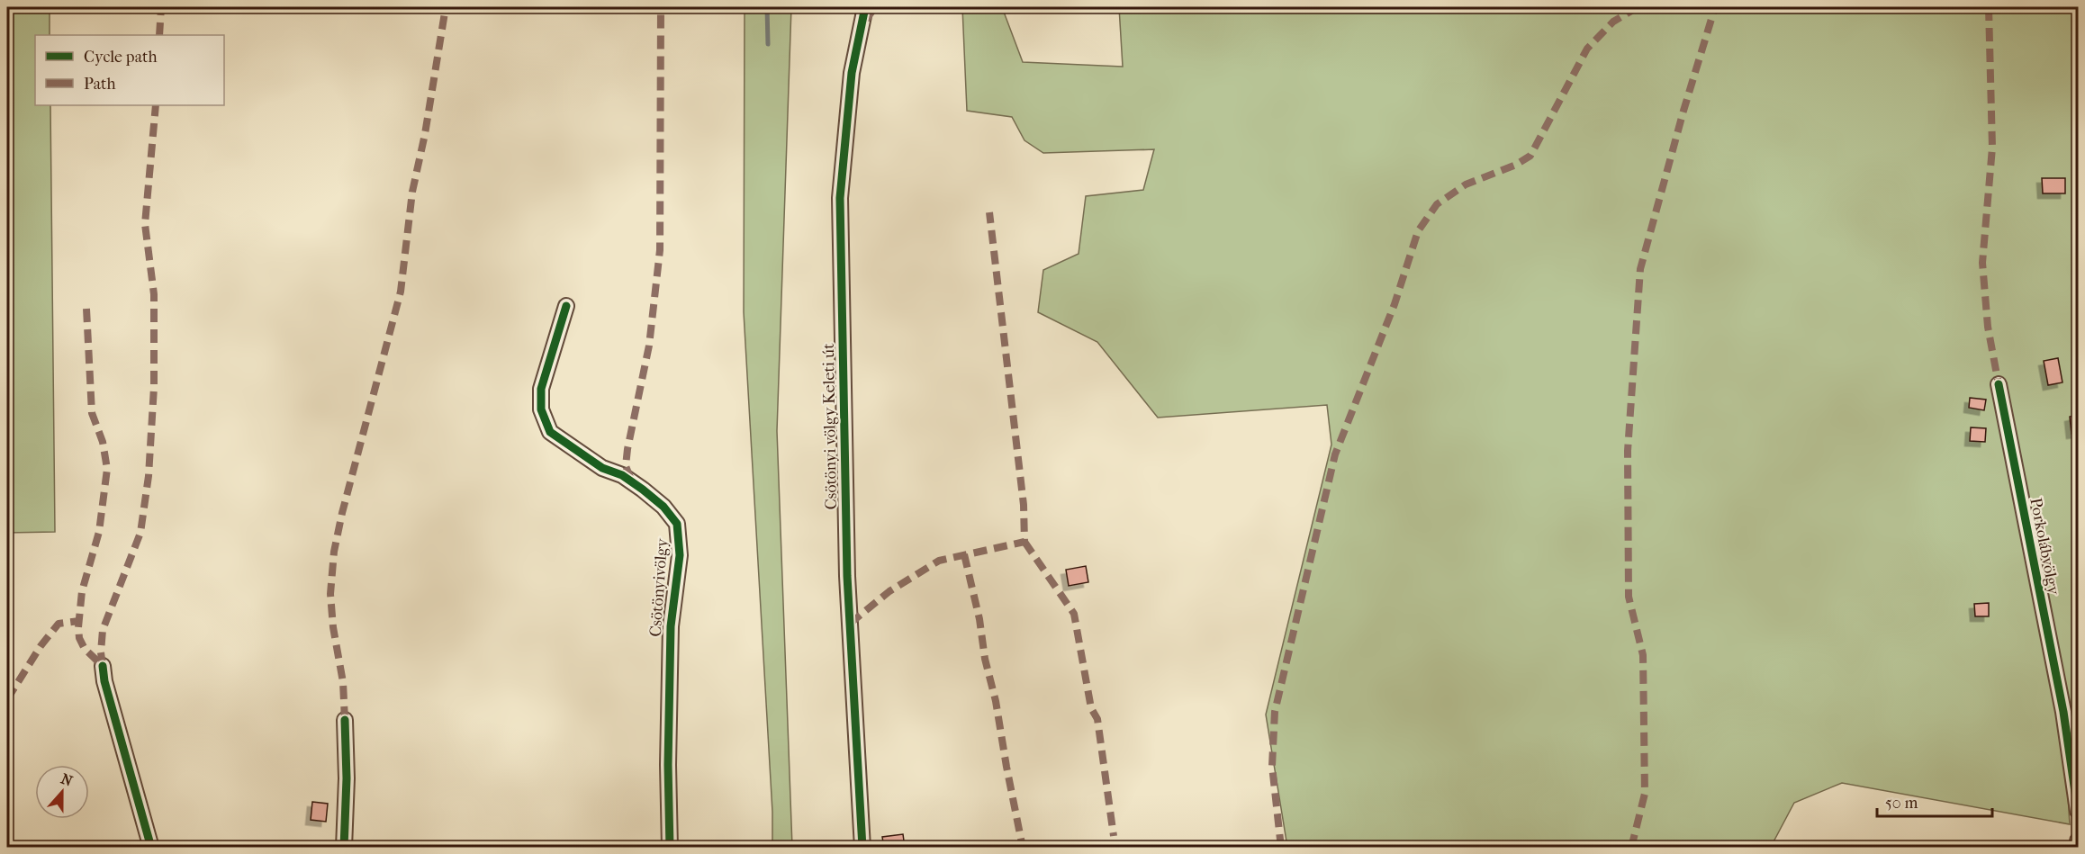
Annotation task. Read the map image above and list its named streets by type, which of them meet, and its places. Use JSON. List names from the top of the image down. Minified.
{"streets":{"street":["Csötönyi völgy Keleti út","Porkolábvölgy","Csötönyivölgy"]},"legend":["Cycle path","Path"],"scale_bar":"50 m","north":"top"}
